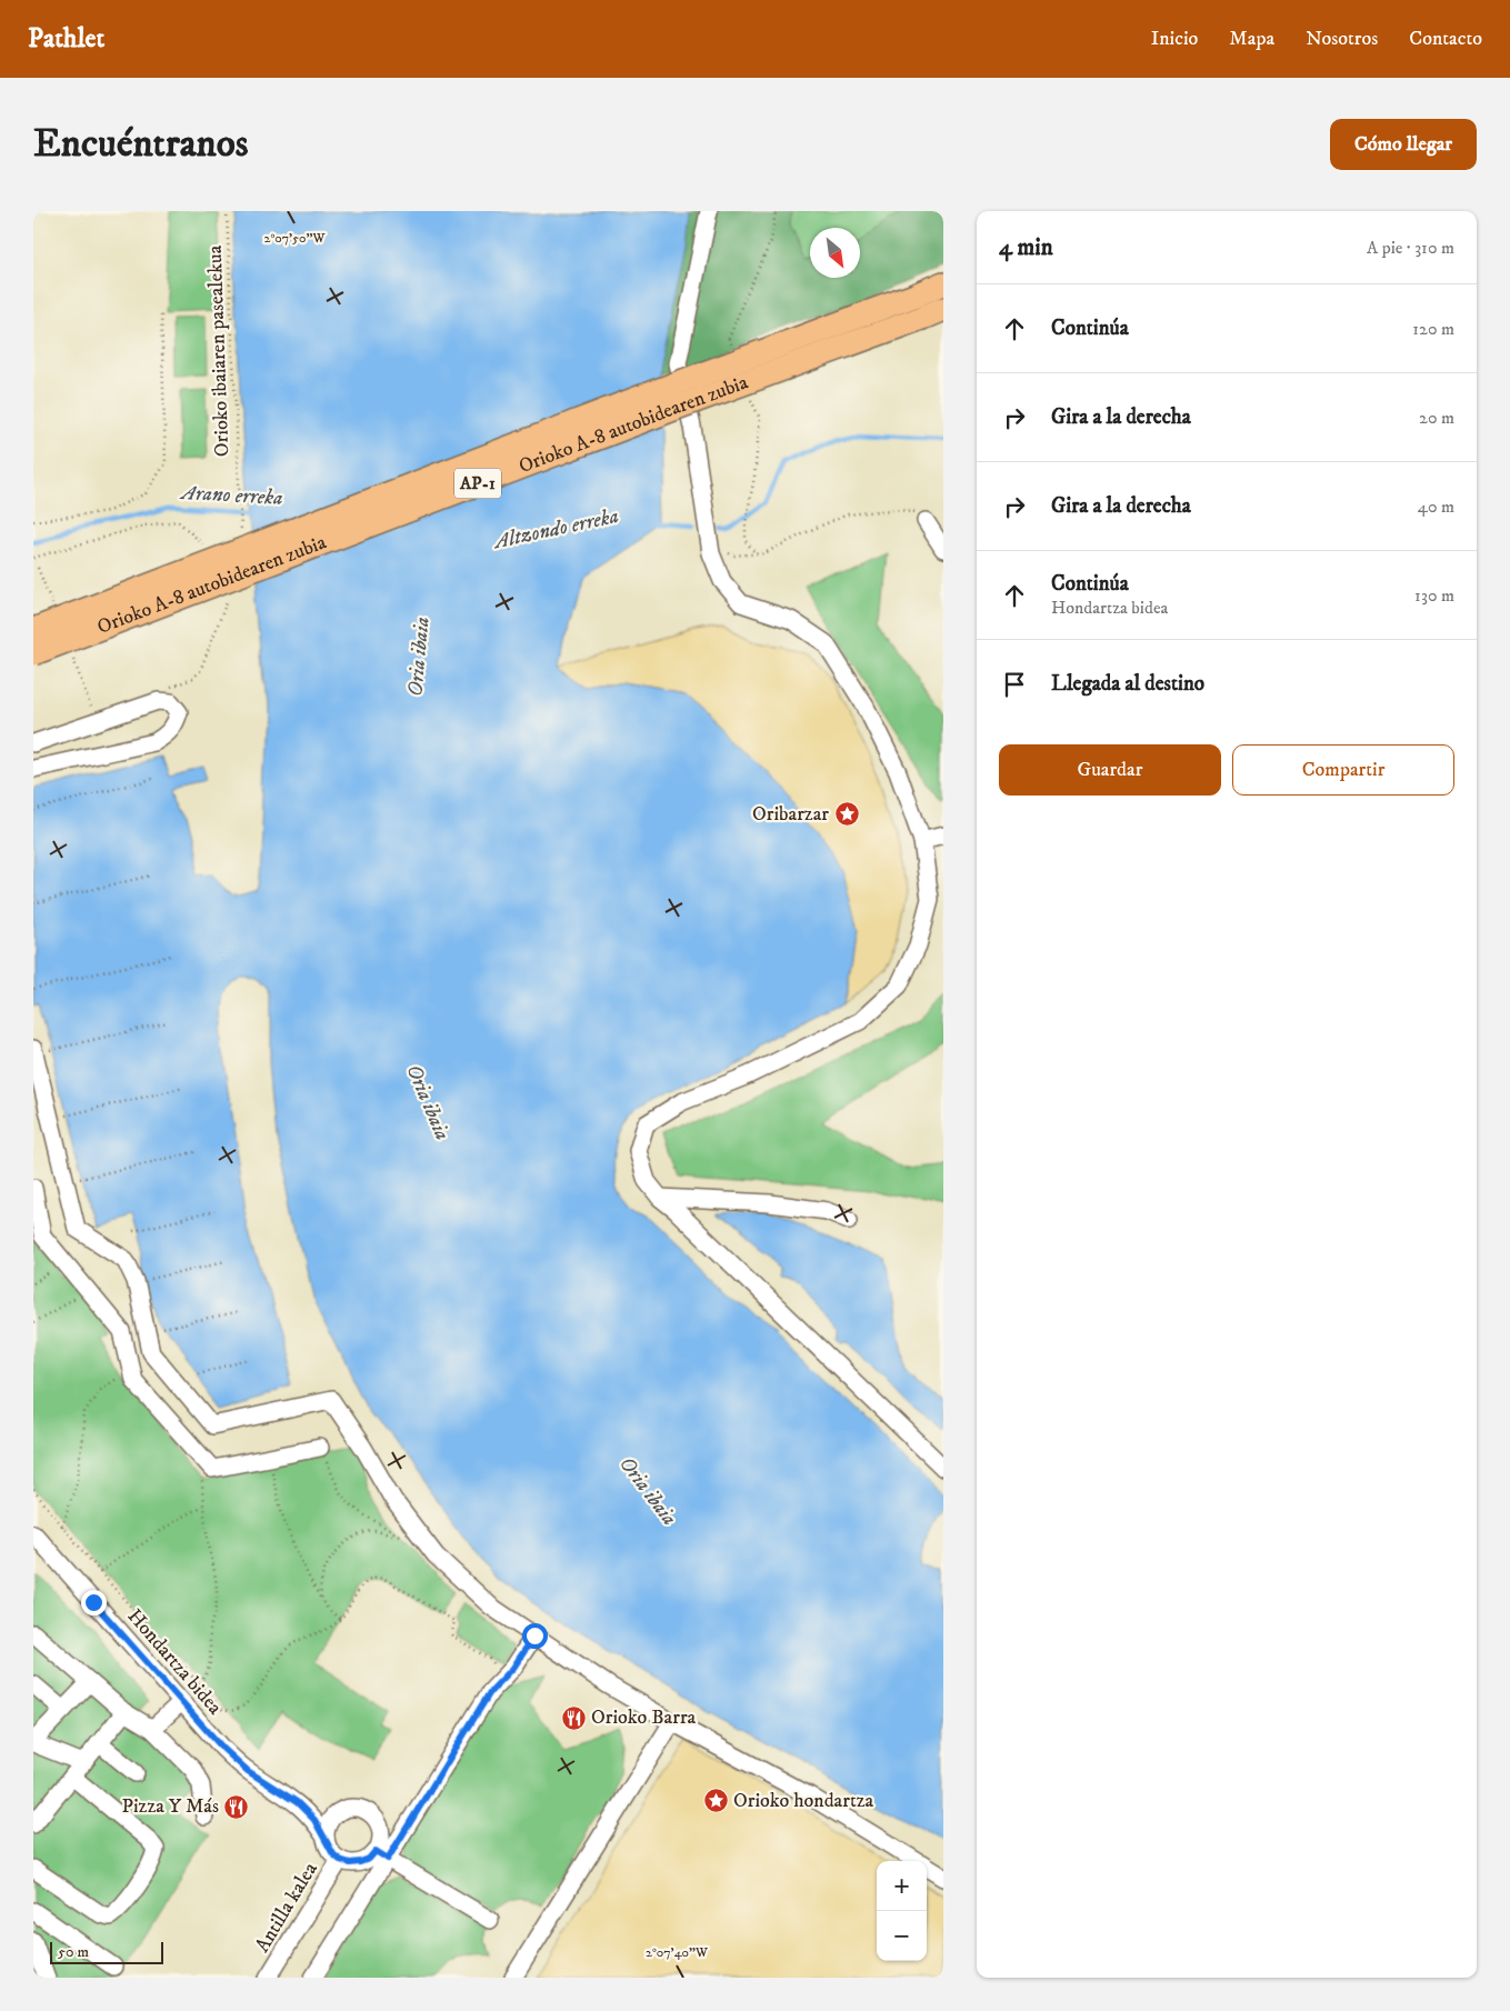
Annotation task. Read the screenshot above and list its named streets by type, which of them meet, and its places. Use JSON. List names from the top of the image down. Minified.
{"streets":{"highway":["Orioko A-8 autobidearen zubia","AP-1"],"street":["Hondartza bidea","Antilla kalea"],"path":["Orioko ibaiaren pasealekua"]},"water":["Arano erreka","Altzondo erreka","Oria ibaia"],"places":{"place":["Oribarzar","Orioko hondartza"],"restaurant":["Orioko Barra","Pizza Y Más"]},"scale_bar":"50 m","north":"bottom right","page":{"header":"Pathlet","nav":["Inicio","Mapa","Nosotros","Contacto"],"buttons":["Cómo llegar",["Guardar","Compartir"]],"title":"Encuéntranos","heading":["4 min","A pie · 310 m"],"list":[["Continúa","120 m"],["Gira a la derecha","20 m"],["Gira a la derecha","40 m"],["Continúa","Hondartza bidea","130 m"],"Llegada al destino"],"map_buttons":["+","−"],"scale":"50 m"},"coordinates":["2°07'50\"W","2°07'40\"W"]}
